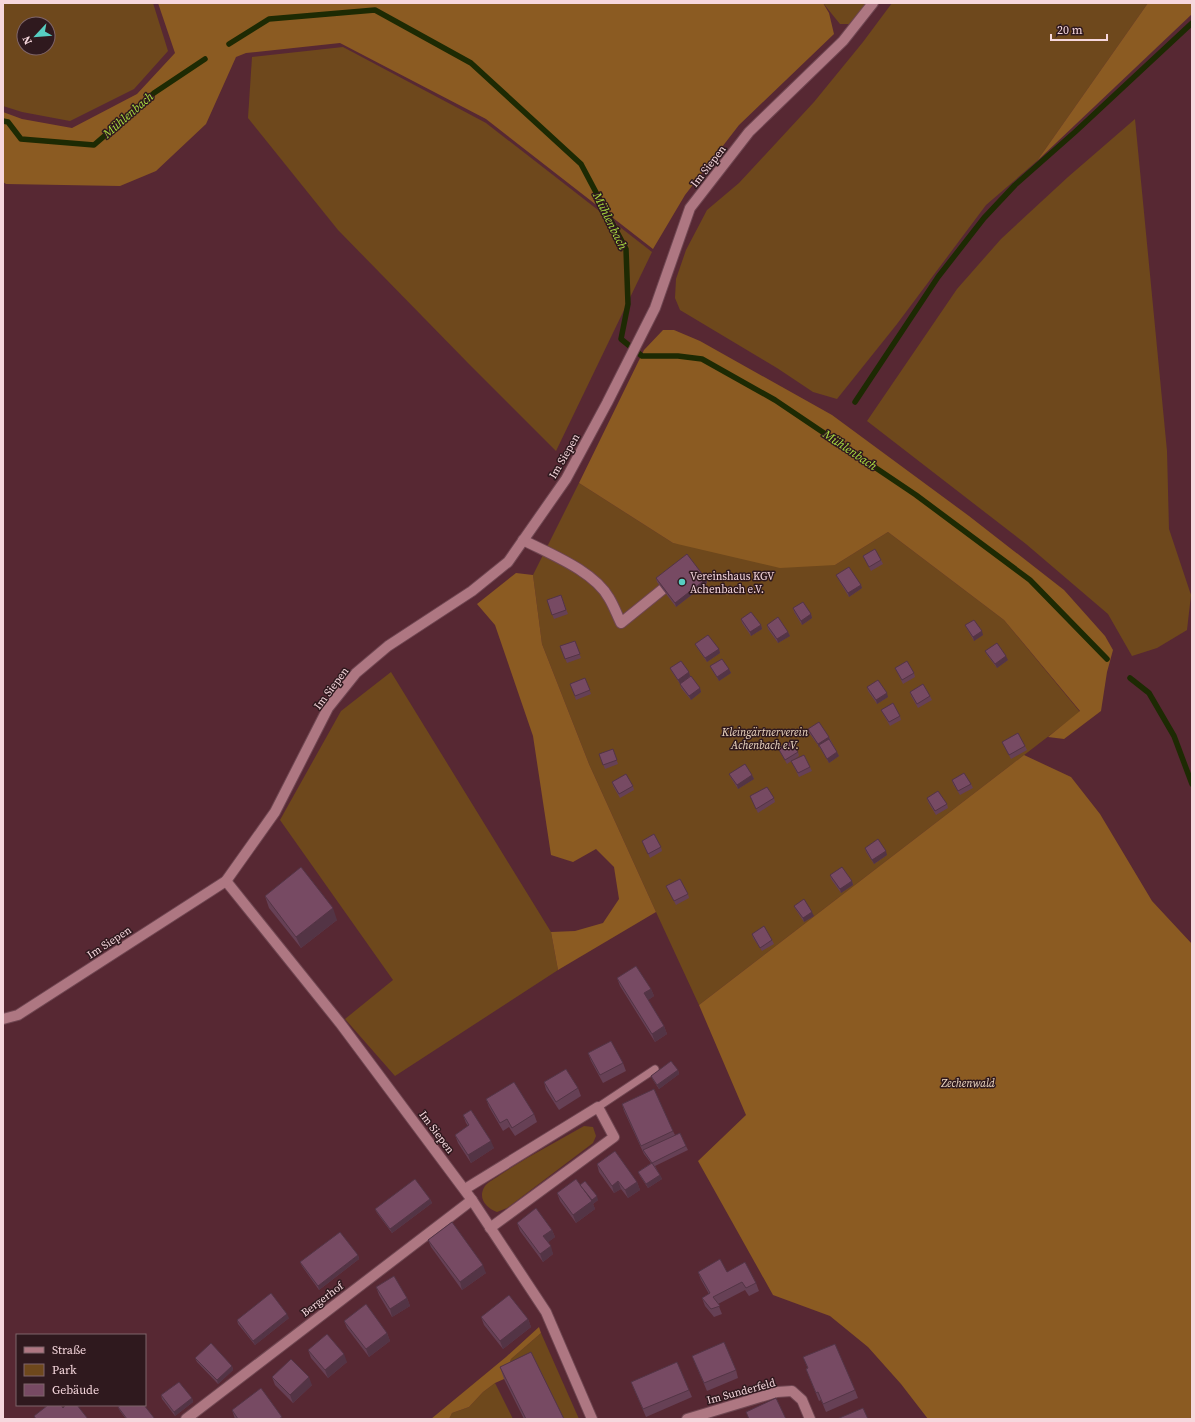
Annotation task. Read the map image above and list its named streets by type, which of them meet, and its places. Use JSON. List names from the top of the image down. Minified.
{"streets":{"street":["Im Siepen","Bergerhof","Im Sunderfeld"]},"crossings":[["Im Siepen","Bergerhof"]],"water":["Mühlenbach"],"parks":["Kleingärtnerverein Achenbach e.V.","Zechenwald"],"places":["Vereinshaus KGV Achenbach e.V."],"legend":["Straße","Park","Gebäude"],"scale_bar":"20 m","north":"bottom left"}
